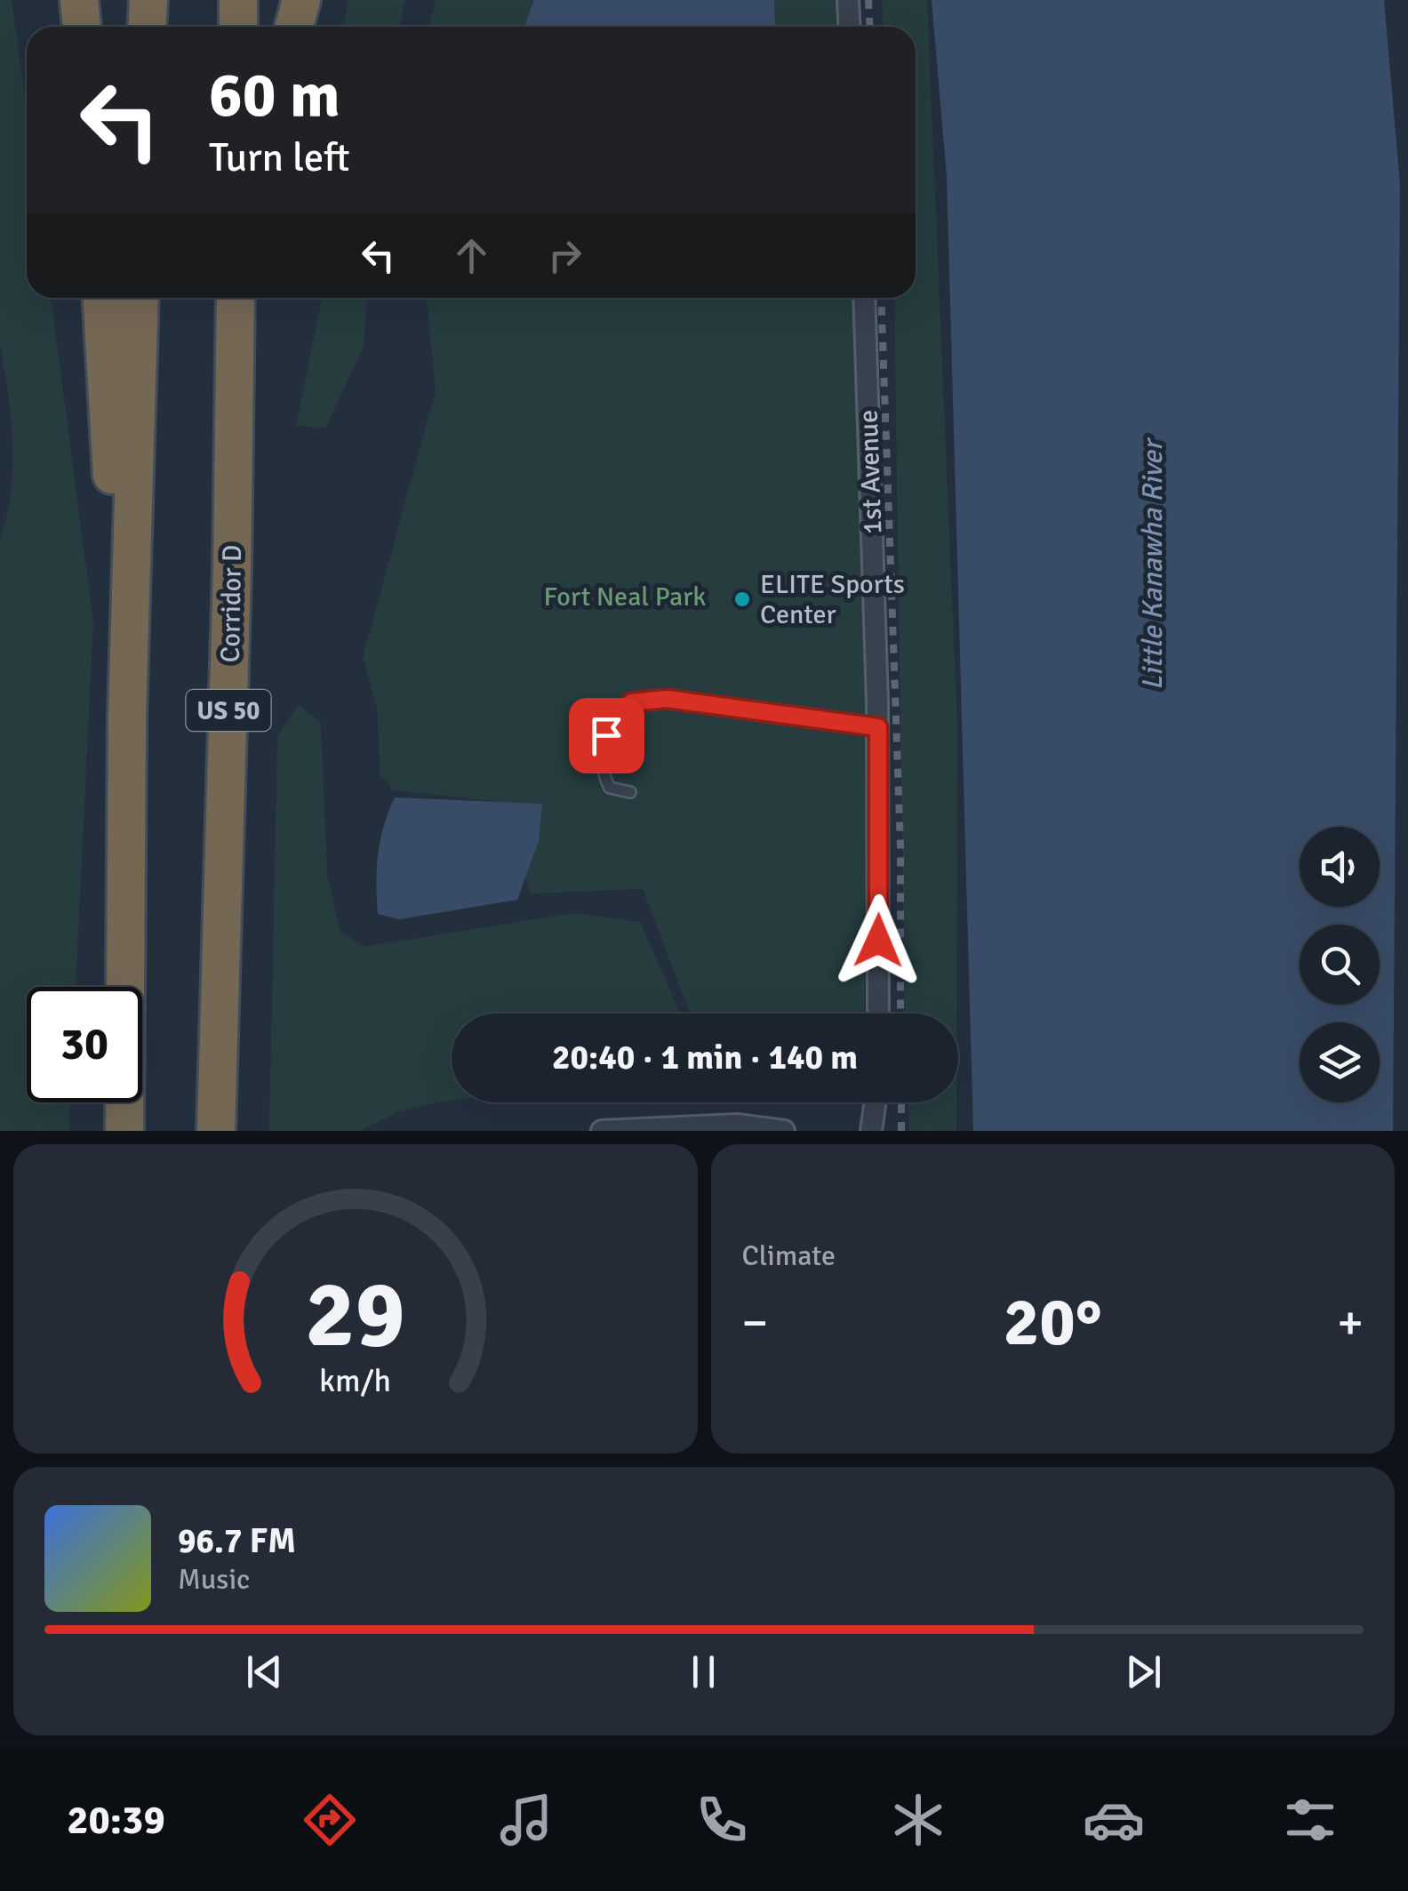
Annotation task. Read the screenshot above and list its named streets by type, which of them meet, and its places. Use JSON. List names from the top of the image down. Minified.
{"streets":{"highway":["Corridor D","US 50"],"street":["1st Avenue"]},"water":["Little Kanawha River"],"parks":["Fort Neal Park"],"places":["ELITE Sports Center"],"page":{"turn":["60 m","Turn left"],"limit":"30","trip":"20:40 · 1 min · 140 m","tile":"Climate","heat":["−","20°","+"],"song":["96.7 FM","Music"],"tabs":"20:39","gauge":["29","km/h"]}}
